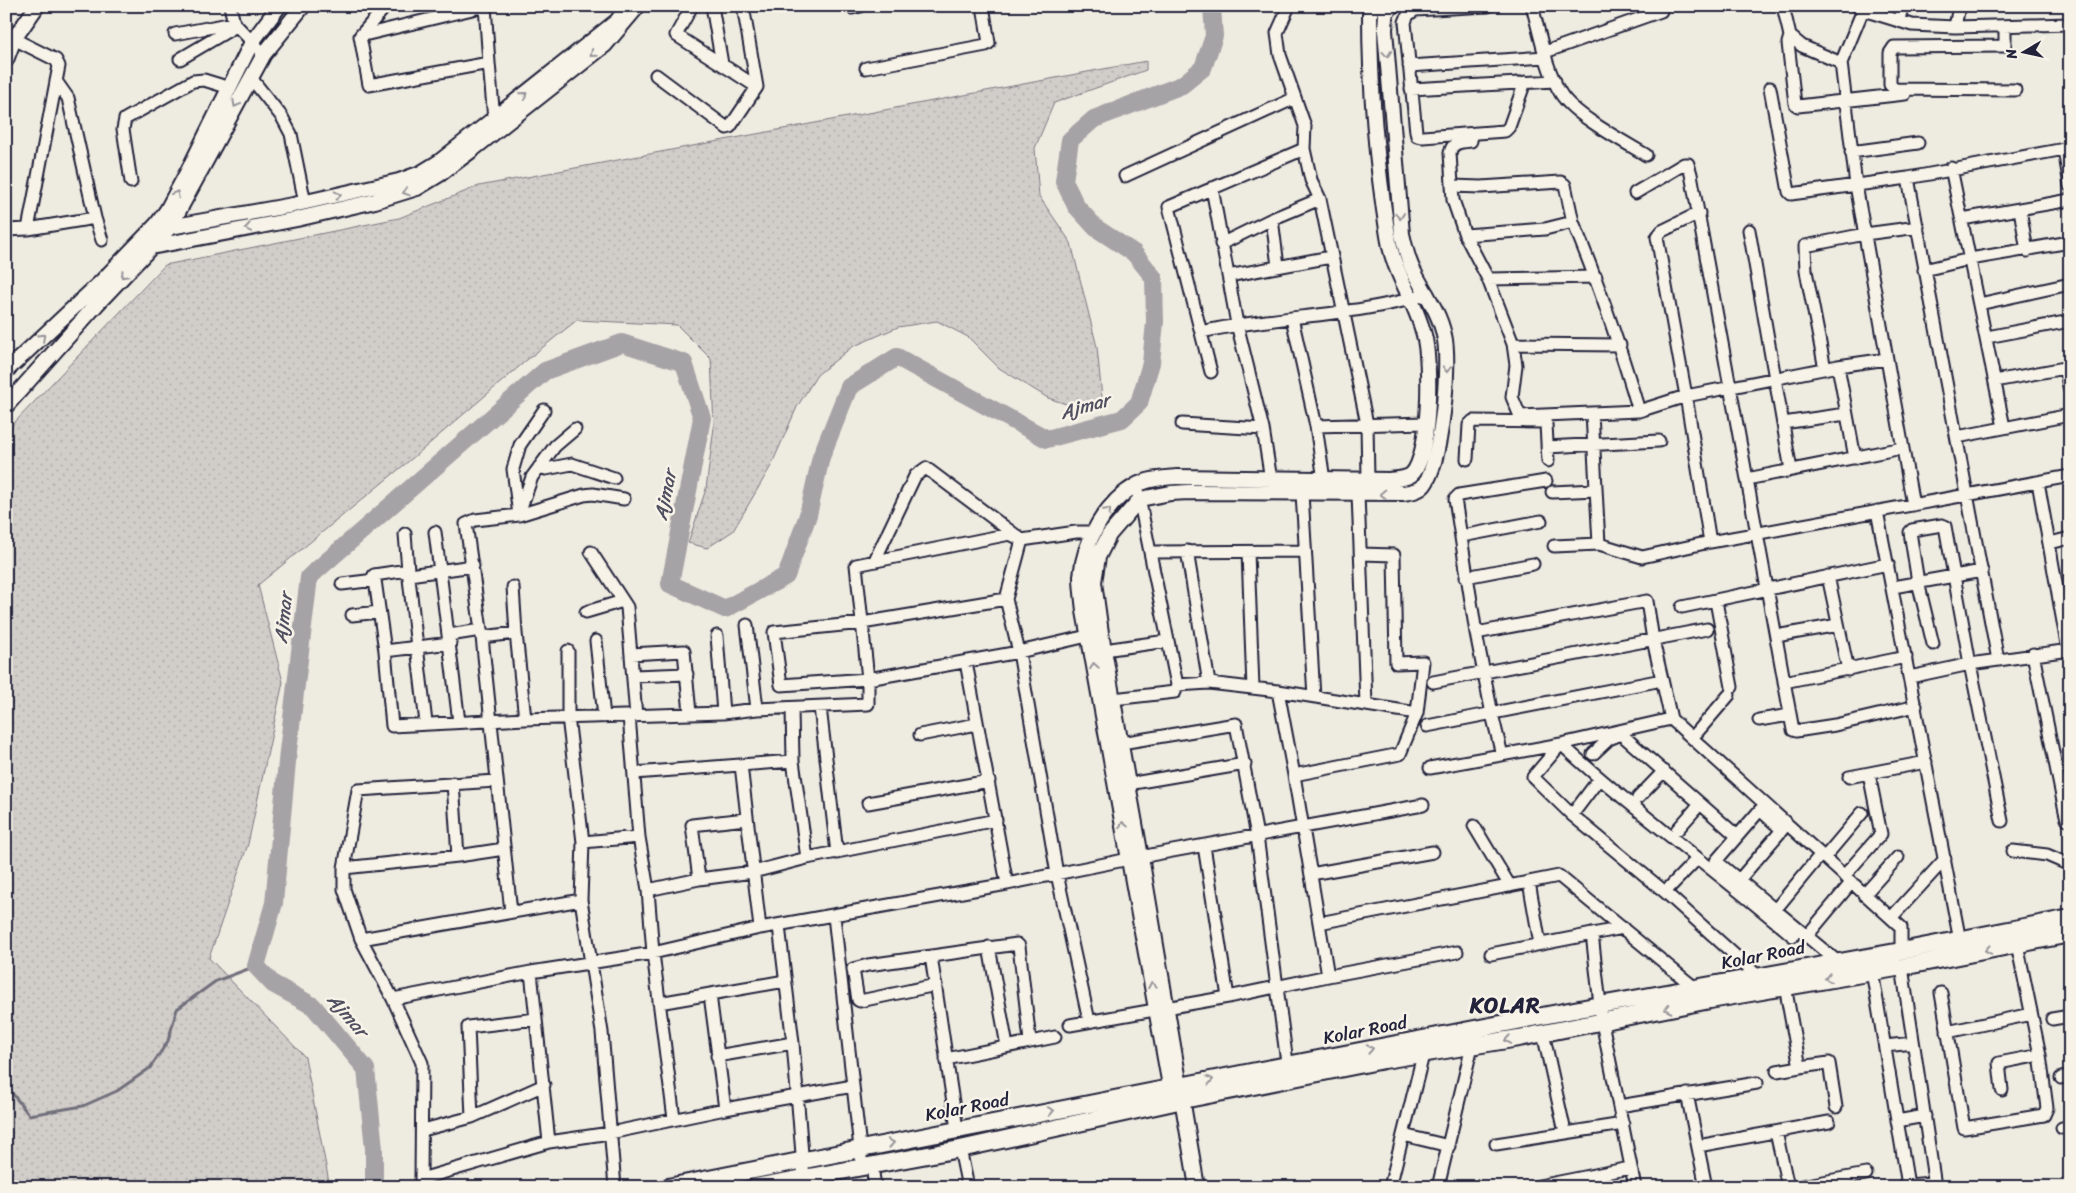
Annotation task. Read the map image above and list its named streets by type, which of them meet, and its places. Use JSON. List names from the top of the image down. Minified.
{"streets":{"main road":["Kolar Road"]},"districts":["KOLAR"],"water":["Ajmar"],"north":"left"}
